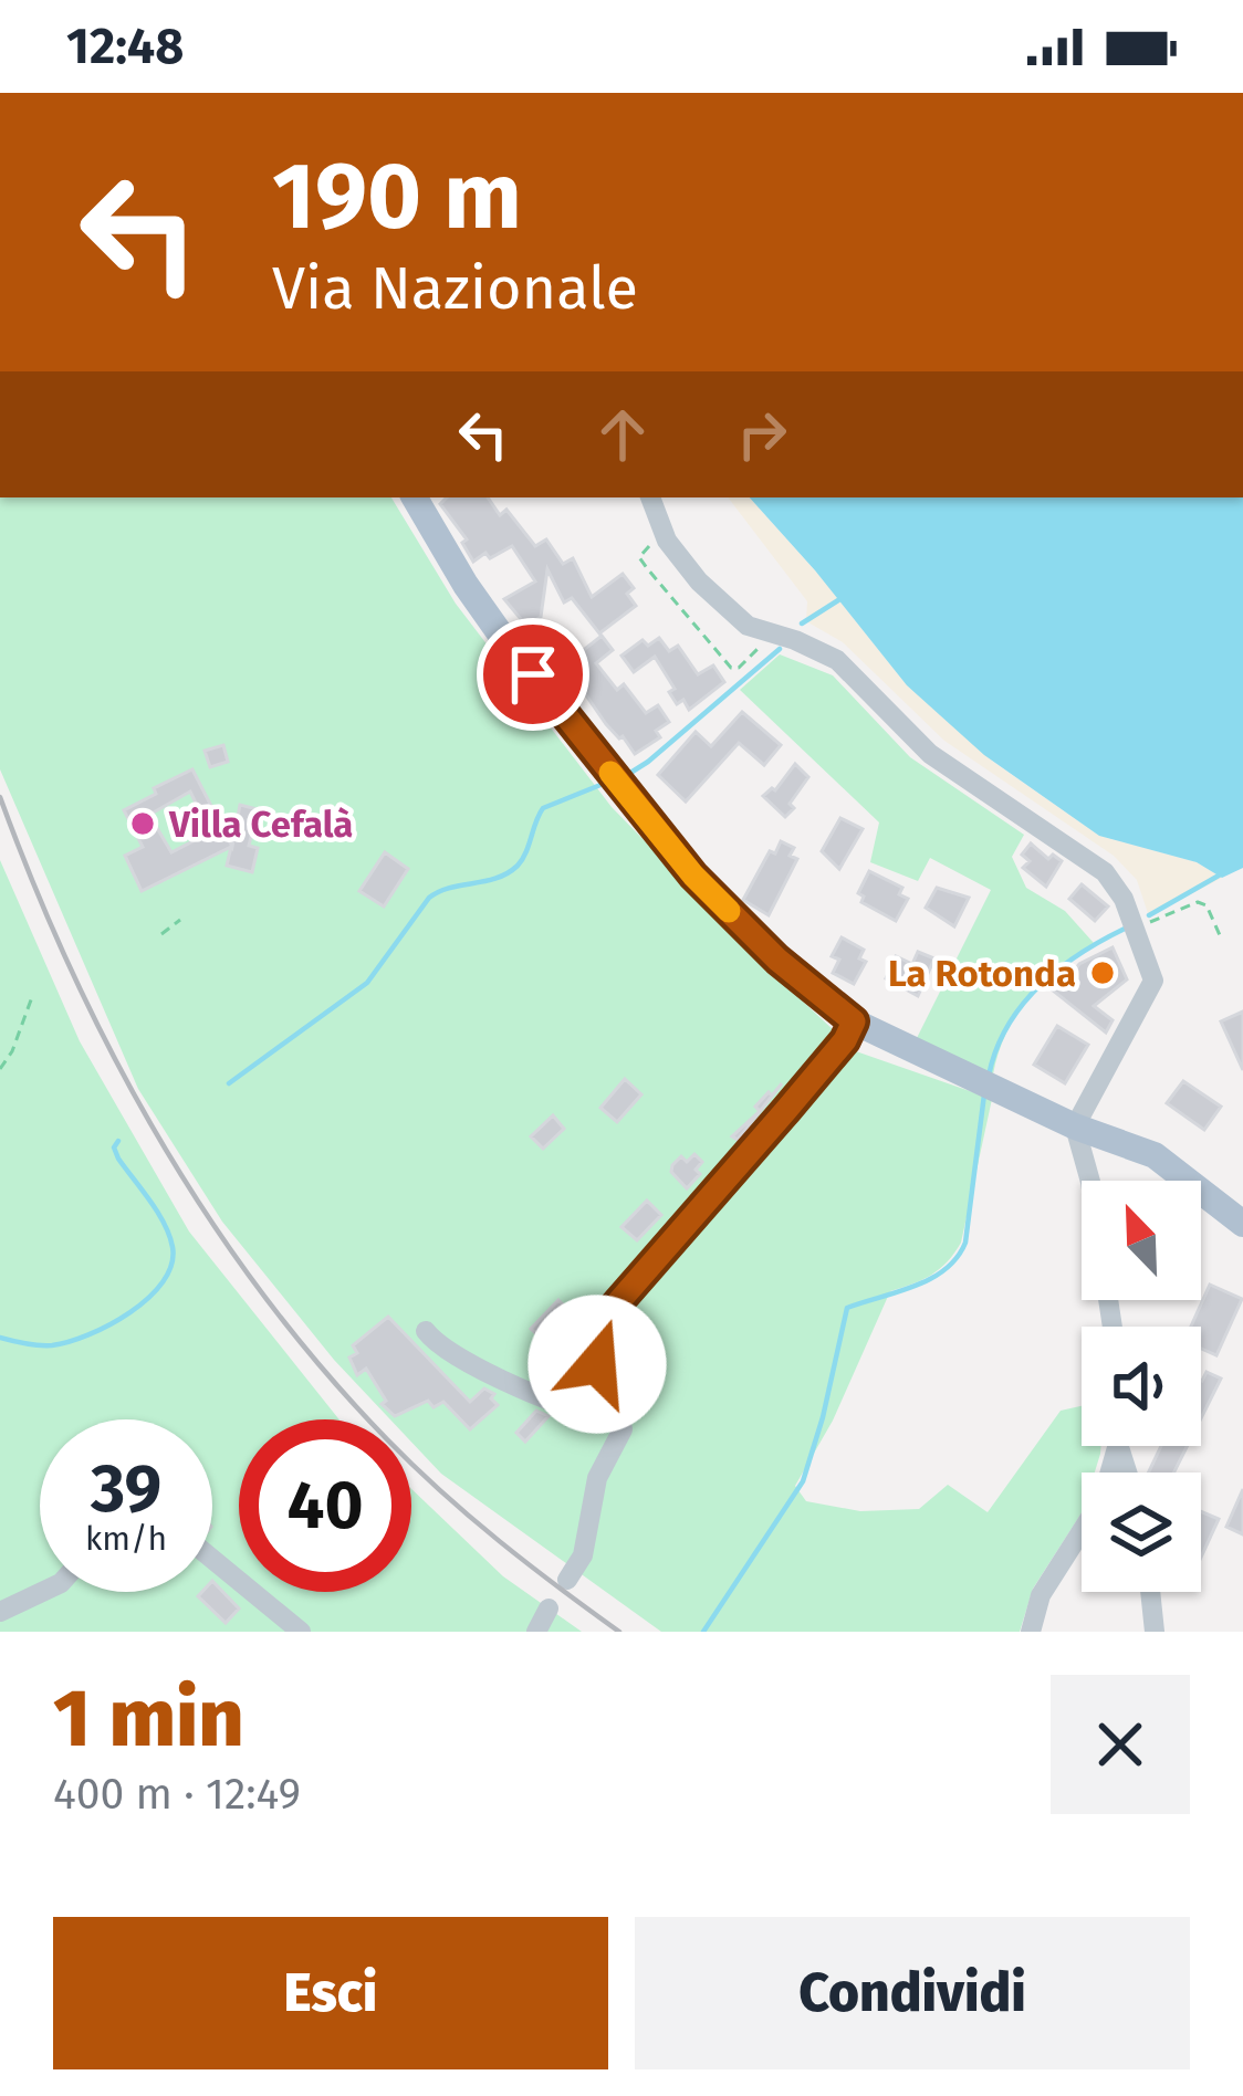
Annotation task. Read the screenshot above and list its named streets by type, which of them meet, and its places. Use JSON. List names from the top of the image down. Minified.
{"places":["Villa Cefalà","La Rotonda"],"north":"top left","page":{"status":"12:48","turn":["190 m","Via Nazionale"],"speed":"39 km/h","limit":"40","heading":["1 min","400 m · 12:49"],"buttons":["Esci","Condividi"]}}
